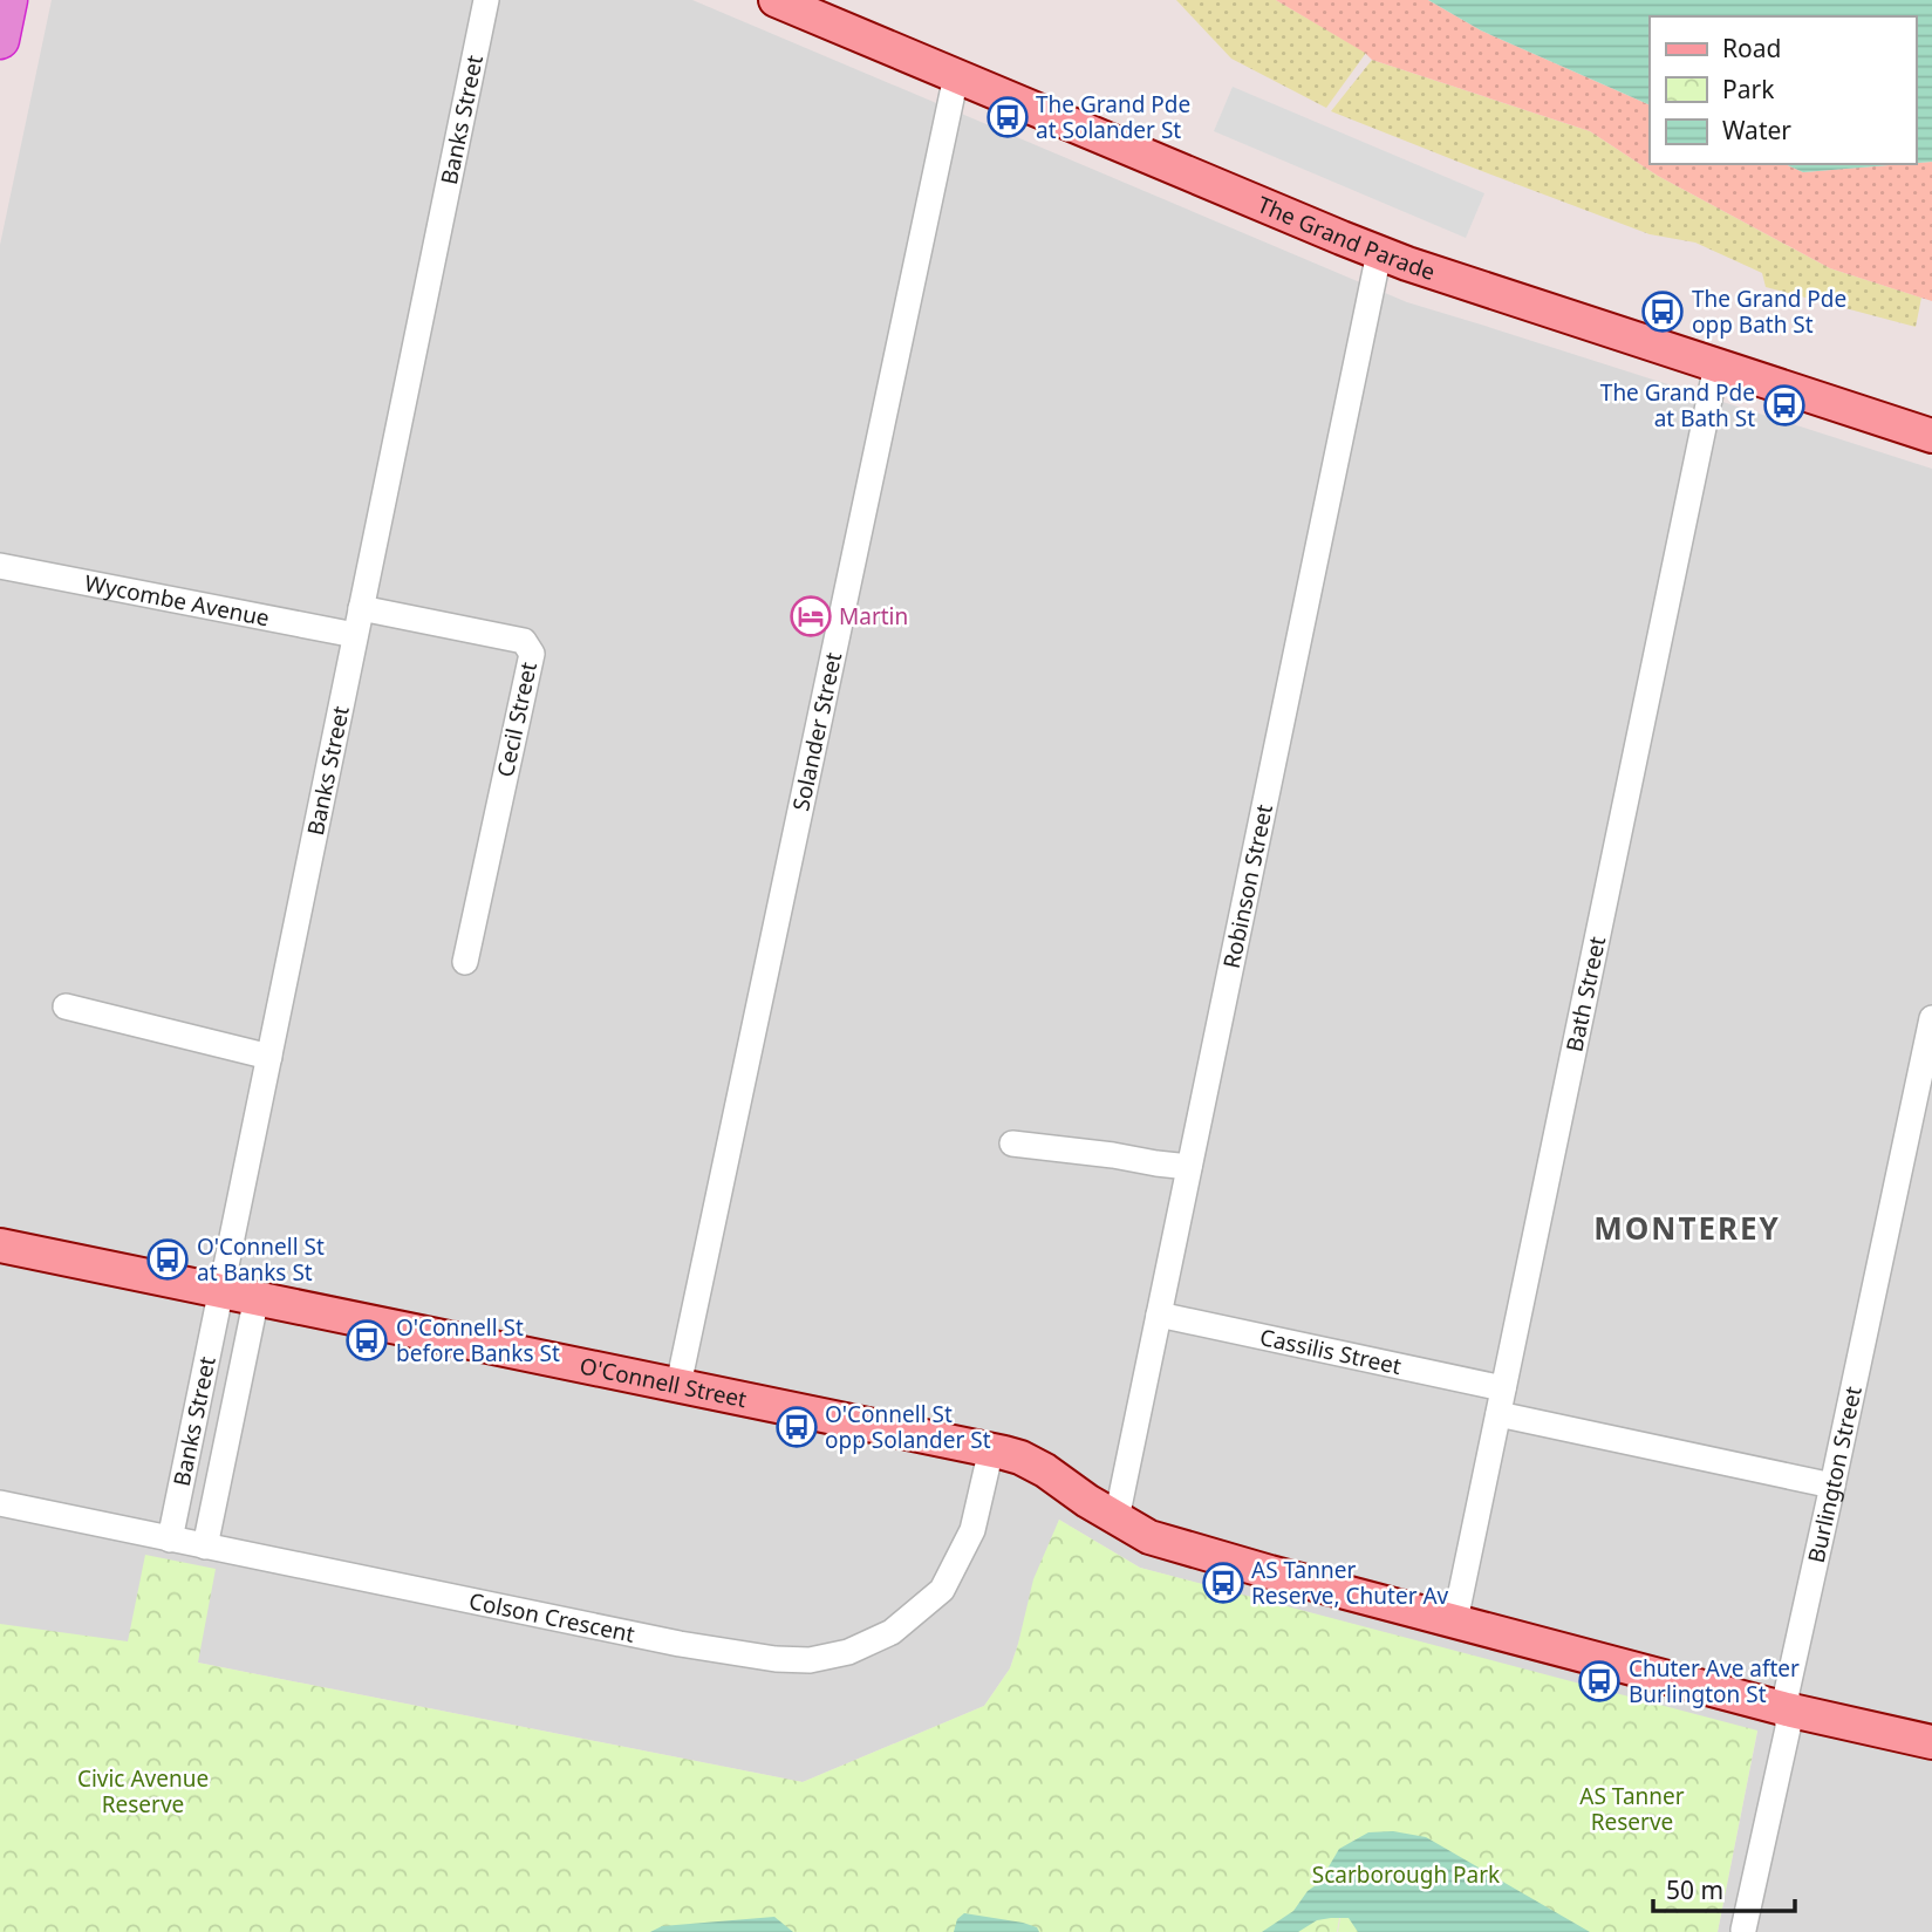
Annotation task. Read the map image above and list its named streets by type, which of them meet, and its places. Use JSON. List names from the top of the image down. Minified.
{"streets":{"main road":["The Grand Parade","O'Connell Street"],"street":["Banks Street","Wycombe Avenue","Cecil Street","Solander Street","Robinson Street","Bath Street","Cassilis Street","Burlington Street","Colson Crescent"]},"crossings":[["Banks Street","Wycombe Avenue"],["Banks Street","Cecil Street"],["Banks Street","O'Connell Street"],["Banks Street","Colson Crescent"],["The Grand Parade","Solander Street"],["The Grand Parade","Robinson Street"],["The Grand Parade","Bath Street"],["Solander Street","O'Connell Street"],["Robinson Street","Cassilis Street"],["Robinson Street","O'Connell Street"],["Bath Street","Cassilis Street"],["Bath Street","O'Connell Street"],["O'Connell Street","Burlington Street"],["O'Connell Street","Colson Crescent"]],"districts":["MONTEREY"],"parks":["Civic Avenue Reserve","AS Tanner Reserve","Scarborough Park"],"places":{"bus stop":["The Grand Pde at Solander St","The Grand Pde opp Bath St","The Grand Pde at Bath St","O'Connell St at Banks St","O'Connell St before Banks St","O'Connell St opp Solander St","AS Tanner Reserve, Chuter Av","Chuter Ave after Burlington St"],"hotel":["Martin"]},"legend":["Road","Park","Water"],"scale_bar":"50 m"}
